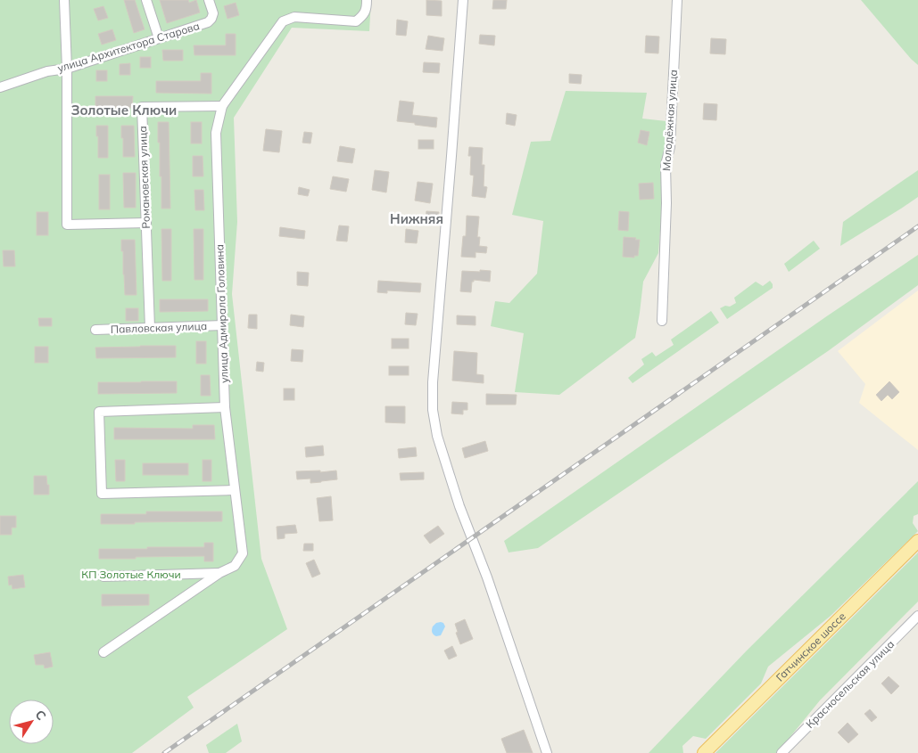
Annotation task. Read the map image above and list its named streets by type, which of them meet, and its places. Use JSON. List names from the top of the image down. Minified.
{"streets":{"main road":["Гатчинское шоссе"],"street":["улица Архитектора Старова","Молодёжная улица","Романовская улица","улица Адмирала Головина","Павловская улица","Красносельская улица"]},"crossings":[["Романовская улица","улица Адмирала Головина"],["Романовская улица","Павловская улица"],["улица Адмирала Головина","Павловская улица"]],"districts":["Золотые Ключи","Нижняя"],"parks":["КП Золотые Ключи"],"north":"top right"}
